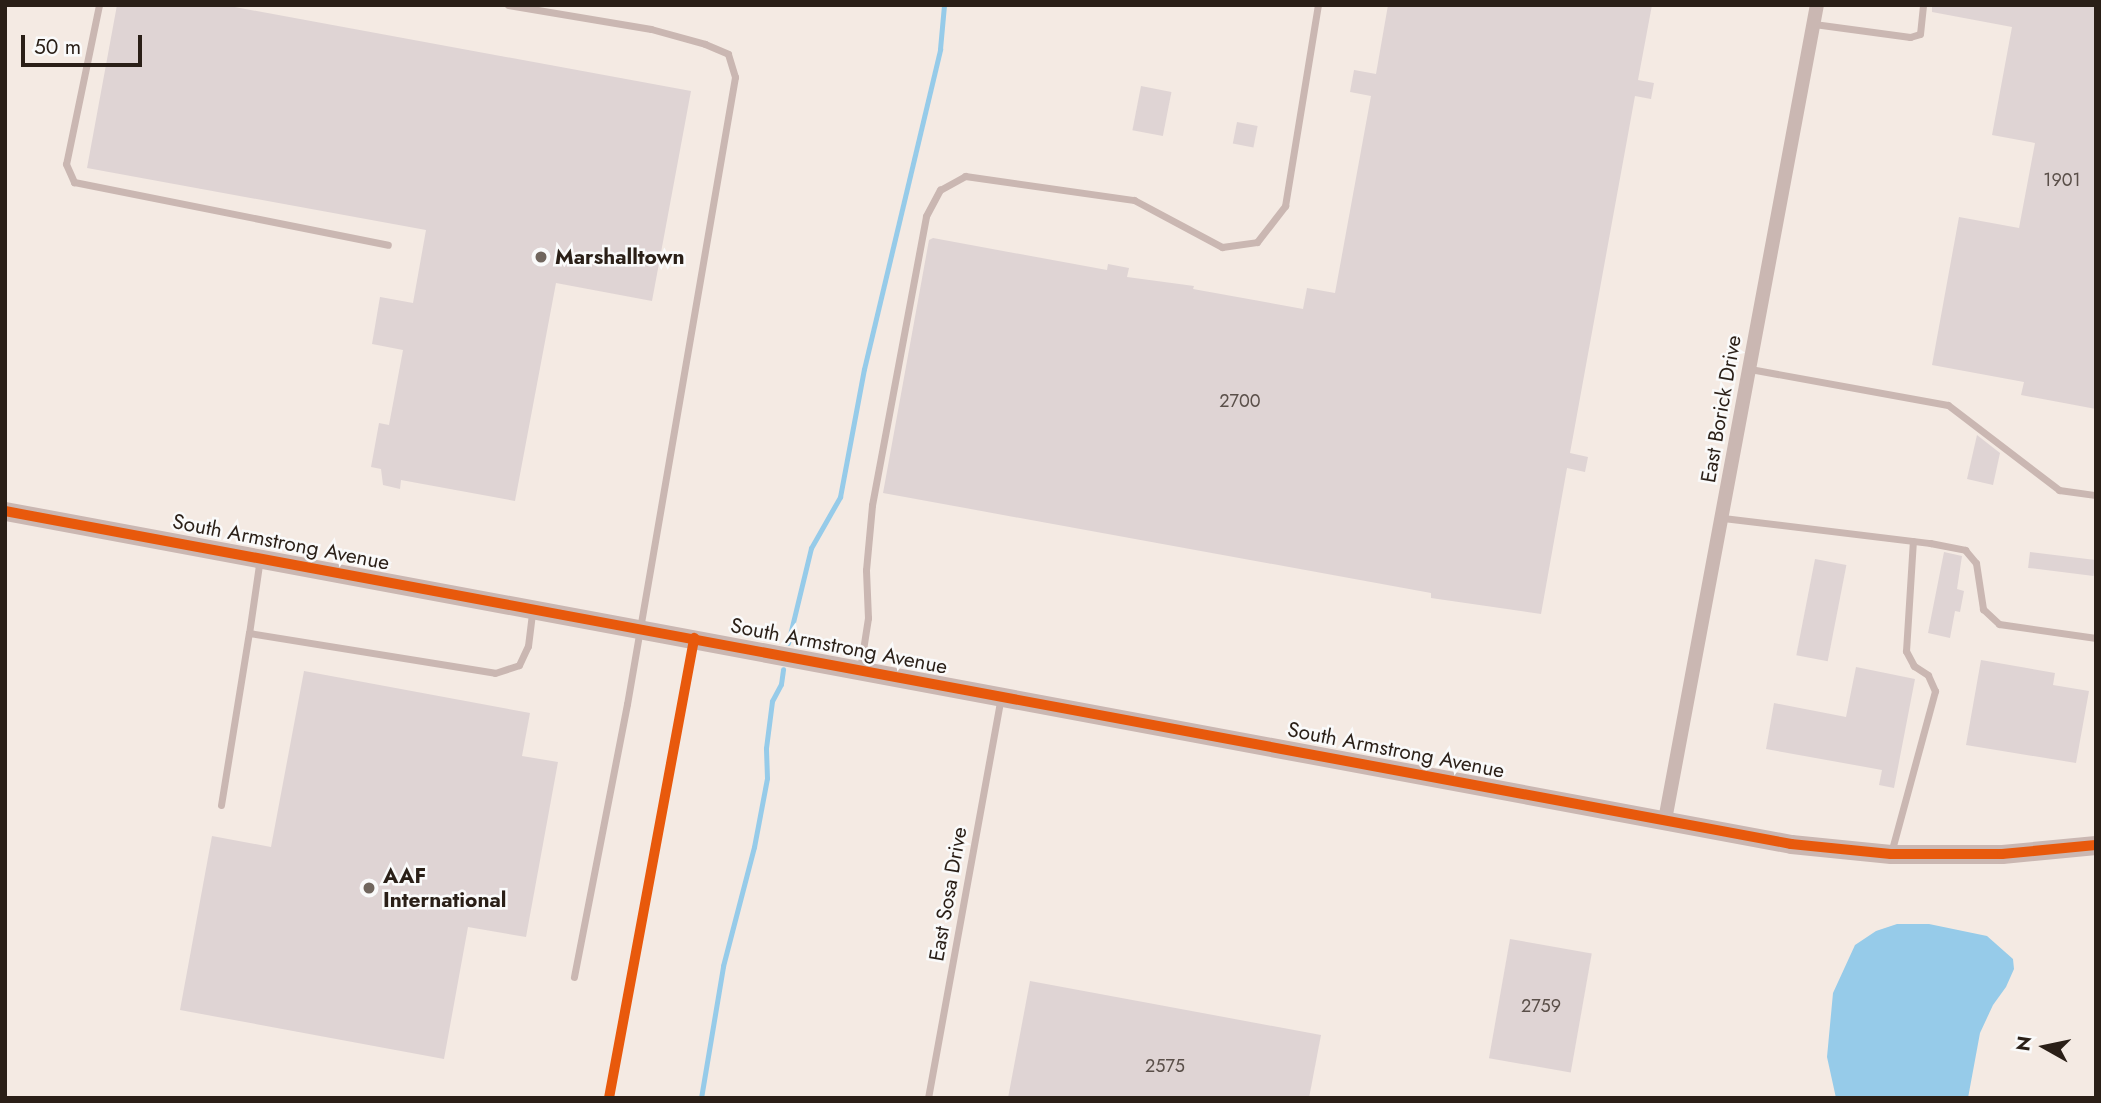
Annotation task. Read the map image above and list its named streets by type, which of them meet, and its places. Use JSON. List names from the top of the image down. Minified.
{"streets":{"street":["East Borick Drive","South Armstrong Avenue"],"lane":["East Sosa Drive"]},"crossings":[["East Borick Drive","South Armstrong Avenue"],["South Armstrong Avenue","East Sosa Drive"]],"places":["Marshalltown","AAF International"],"house_numbers":["1901","2700","2759","2575"],"scale_bar":"50 m","north":"left"}
